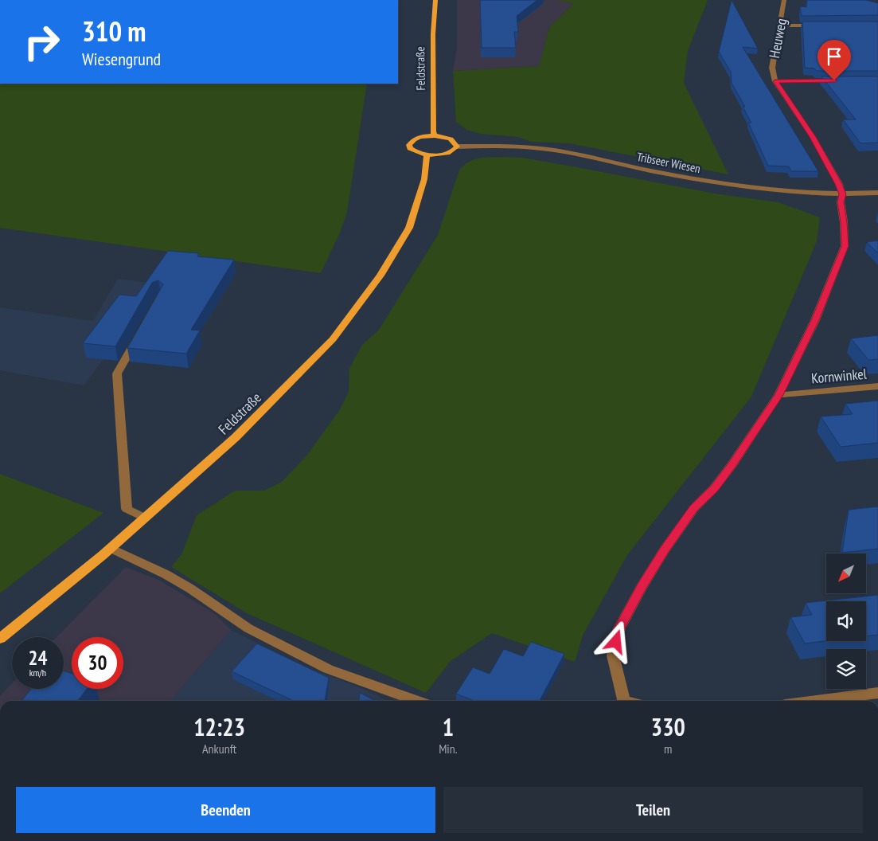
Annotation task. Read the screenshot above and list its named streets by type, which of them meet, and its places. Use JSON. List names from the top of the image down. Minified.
{"streets":{"main road":["Feldstraße"],"street":["Heuweg","Tribseer Wiesen","Kornwinkel"]},"crossings":[["Heuweg","Tribseer Wiesen"],["Heuweg","Kornwinkel"]],"north":"bottom left","page":{"turn":["310 m","Wiesengrund"],"speed":"24 km/h","limit":"30","eta":["12:23","Ankunft","1","Min.","330","m"],"buttons":["Beenden","Teilen"]}}
